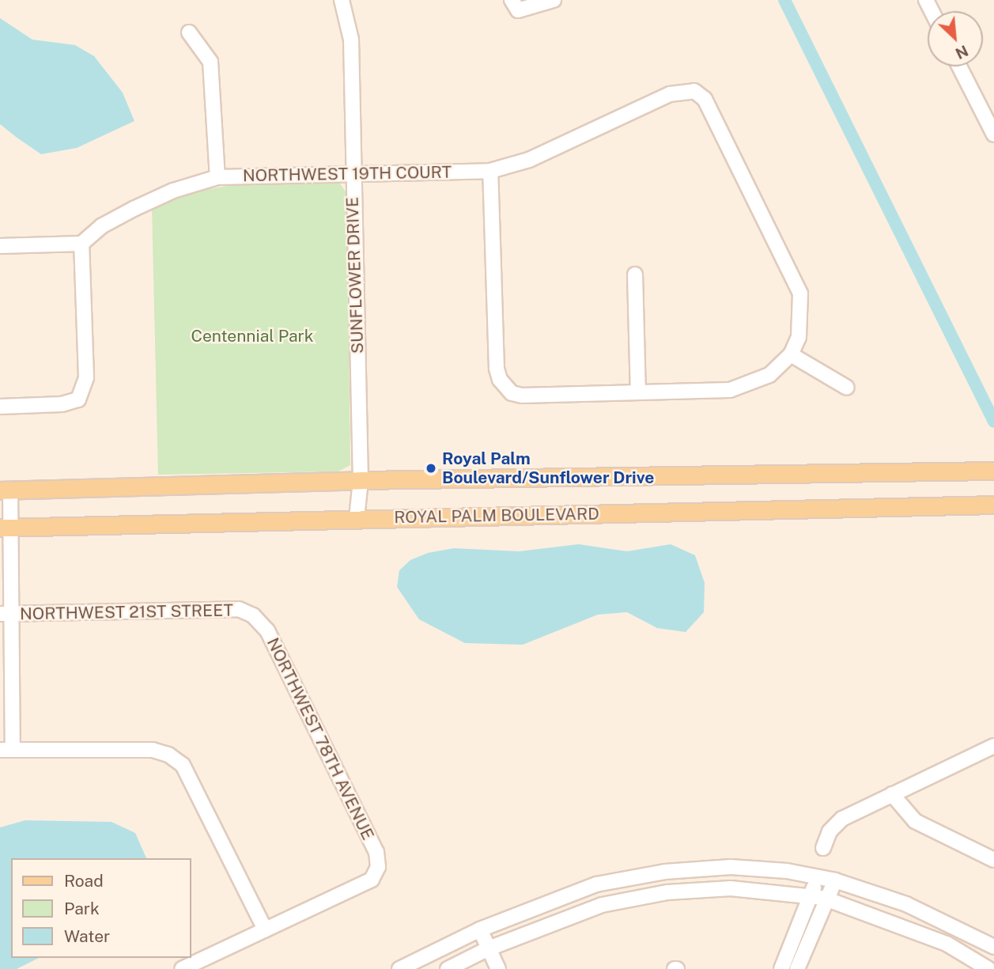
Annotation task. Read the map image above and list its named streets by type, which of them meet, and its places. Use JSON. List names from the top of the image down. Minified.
{"streets":{"main road":["ROYAL PALM BOULEVARD"],"street":["NORTHWEST 19TH COURT","SUNFLOWER DRIVE","NORTHWEST 21ST STREET","NORTHWEST 78TH AVENUE"]},"crossings":[["NORTHWEST 19TH COURT","SUNFLOWER DRIVE"],["SUNFLOWER DRIVE","ROYAL PALM BOULEVARD"],["NORTHWEST 21ST STREET","NORTHWEST 78TH AVENUE"]],"parks":["Centennial Park"],"places":["Royal Palm Boulevard/Sunflower Drive"],"legend":["Road","Park","Water"],"north":"bottom right"}
